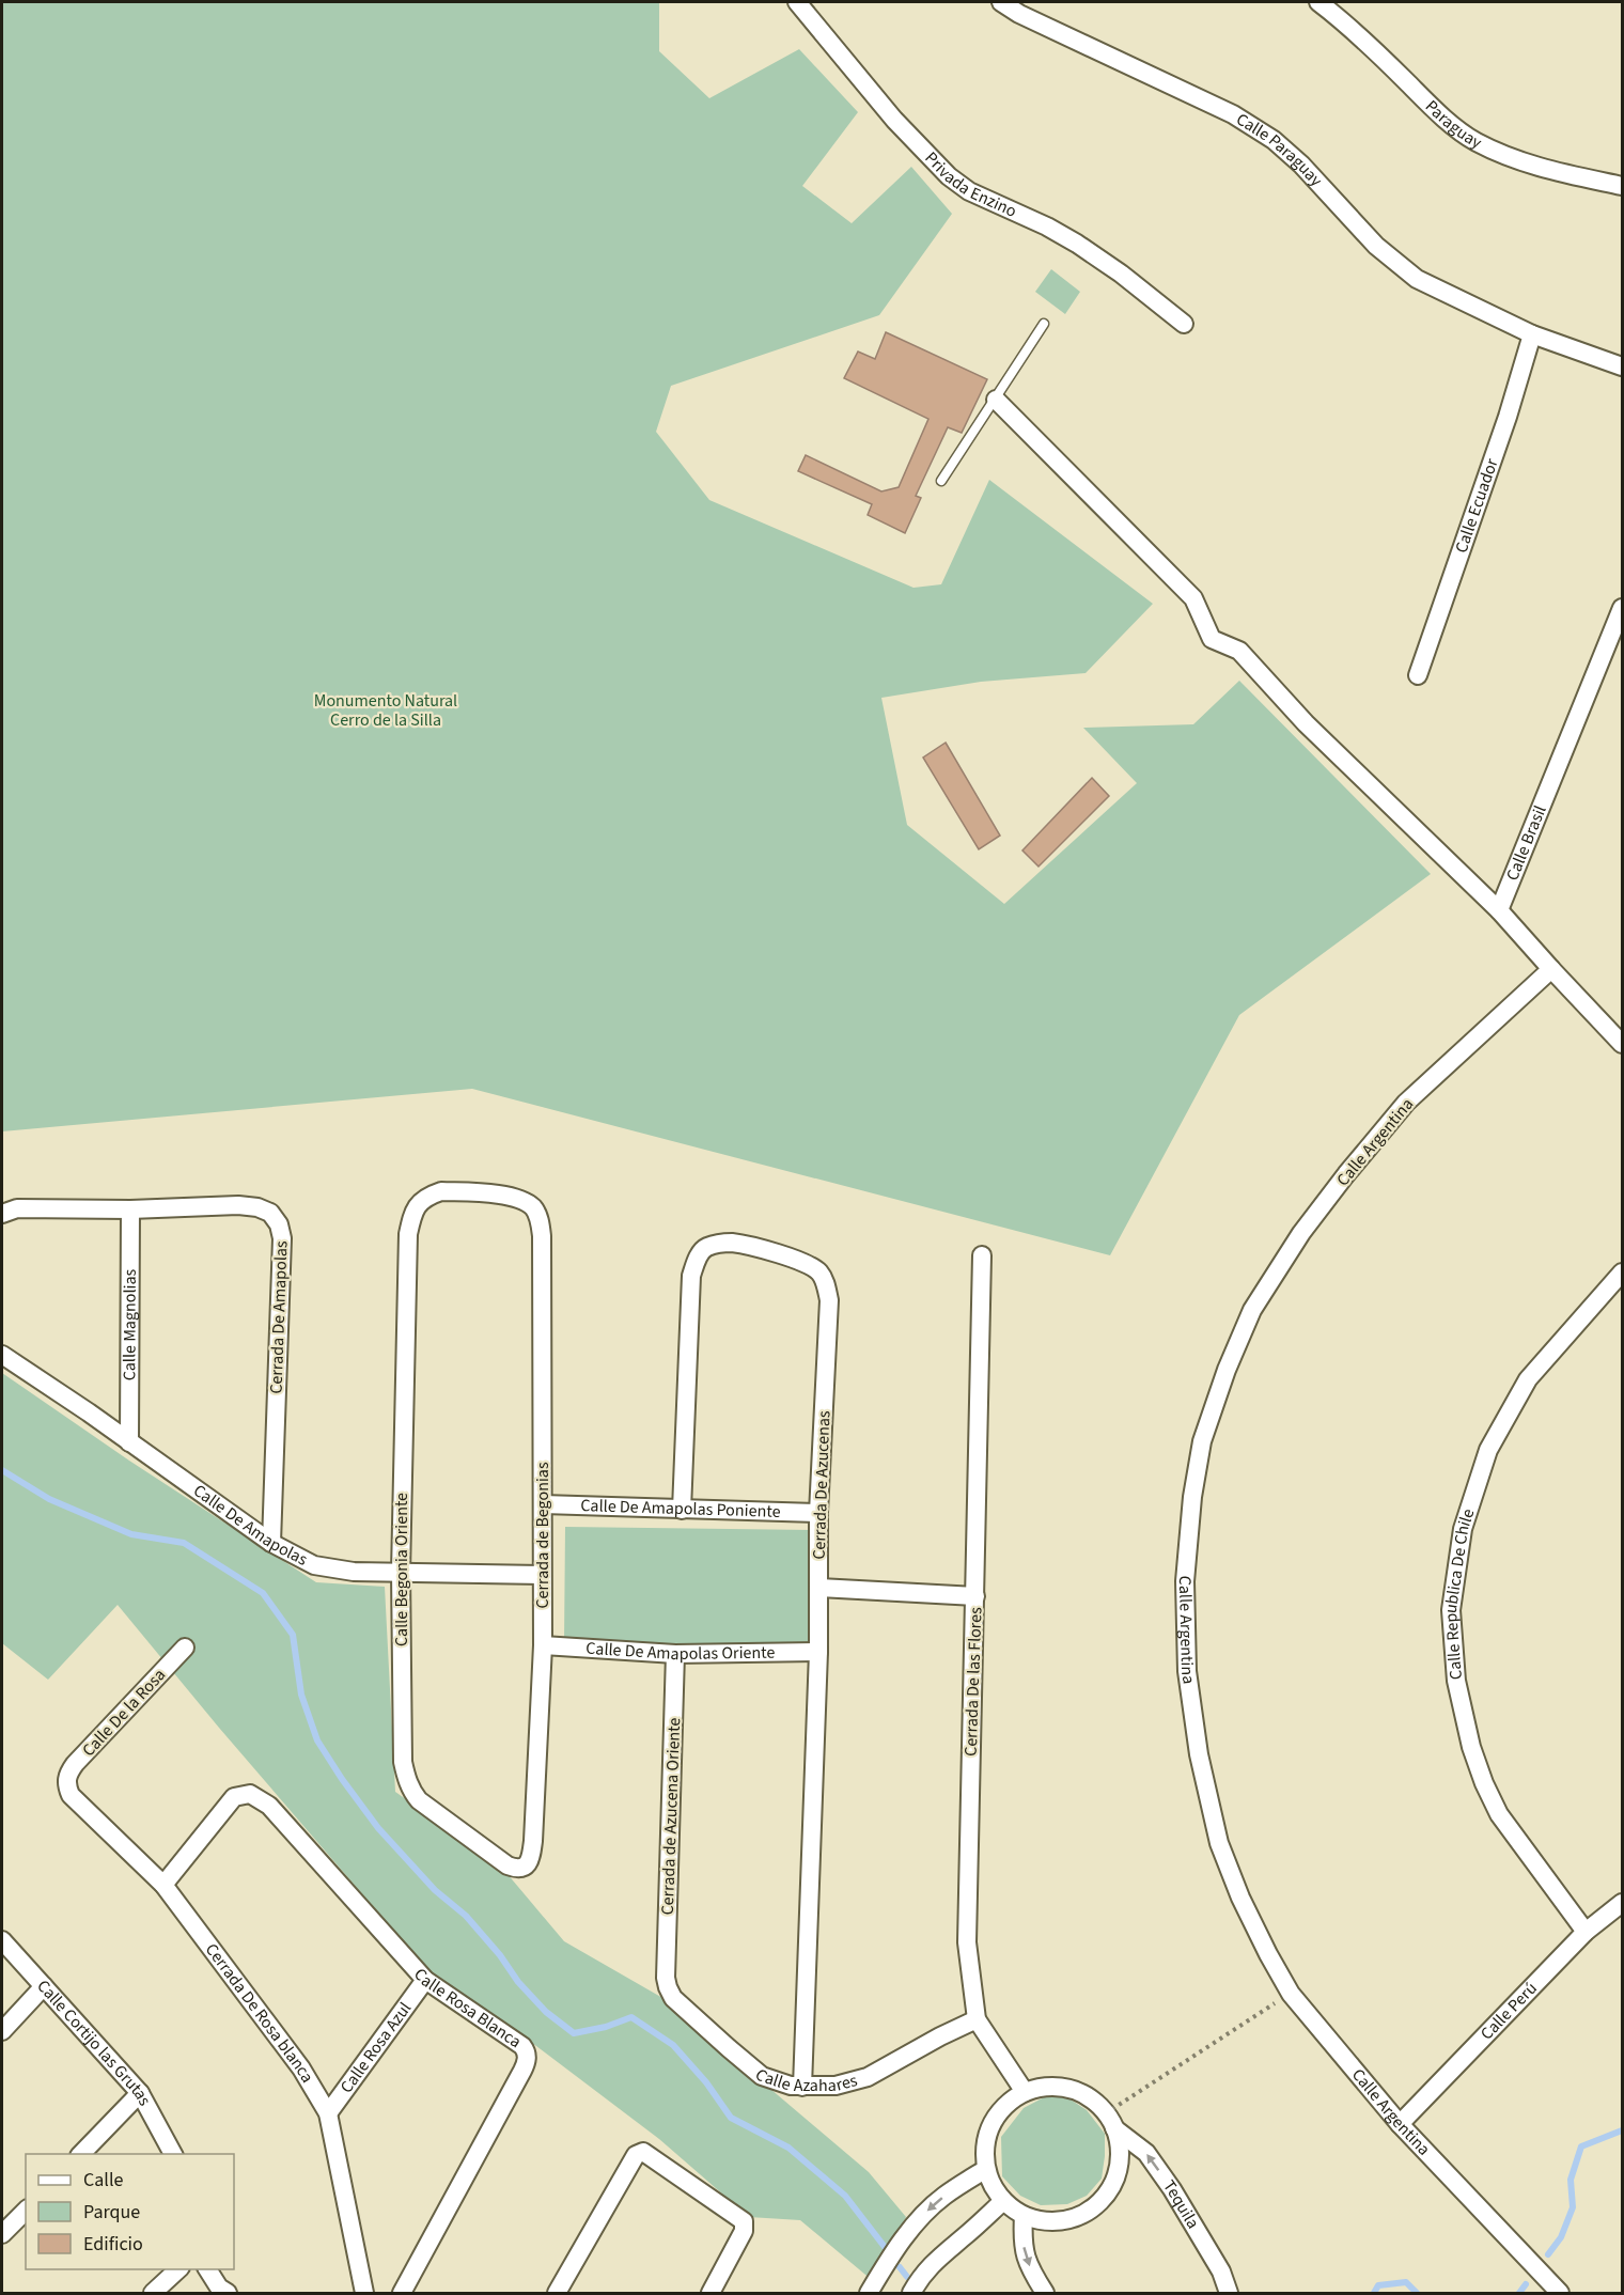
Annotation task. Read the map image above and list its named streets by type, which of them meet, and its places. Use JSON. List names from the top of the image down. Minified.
{"streets":{"street":["Paraguay","Calle Paraguay","Privada Enzino","Calle Ecuador","Calle Brasil","Calle Argentina","Cerrada De Amapolas","Calle Magnolias","Cerrada De Azucenas","Calle De Amapolas Poniente","Calle De Amapolas","Cerrada de Begonias","Calle Begonia Oriente","Calle Republica De Chile","Calle De Amapolas Oriente","Cerrada De las Flores","Calle De la Rosa","Cerrada de Azucena Oriente","Calle Rosa Blanca","Calle Perú","Cerrada De Rosa blanca","Calle Cortijo las Grutas","Calle Rosa Azul","Calle Azahares","Tequila"]},"crossings":[["Calle Paraguay","Calle Ecuador"],["Calle Argentina","Calle Perú"],["Cerrada De Amapolas","Calle Magnolias"],["Cerrada De Amapolas","Calle De Amapolas"],["Calle Magnolias","Calle De Amapolas"],["Cerrada De Azucenas","Calle De Amapolas Poniente"],["Cerrada De Azucenas","Calle De Amapolas Oriente"],["Cerrada De Azucenas","Calle Azahares"],["Calle De Amapolas Poniente","Cerrada de Begonias"],["Calle De Amapolas","Cerrada de Begonias"],["Calle De Amapolas","Calle Begonia Oriente"],["Cerrada de Begonias","Calle Begonia Oriente"],["Cerrada de Begonias","Calle De Amapolas Oriente"],["Calle Republica De Chile","Calle Perú"],["Calle De Amapolas Oriente","Cerrada de Azucena Oriente"],["Cerrada De las Flores","Calle Azahares"],["Cerrada De las Flores","Tequila"],["Calle De la Rosa","Cerrada De Rosa blanca"],["Cerrada de Azucena Oriente","Calle Azahares"],["Calle Rosa Blanca","Cerrada De Rosa blanca"],["Calle Rosa Blanca","Calle Rosa Azul"],["Cerrada De Rosa blanca","Calle Rosa Azul"]],"one_way":["Tequila"],"parks":["Monumento Natural Cerro de la Silla"],"legend":["Calle","Parque","Edificio"]}
